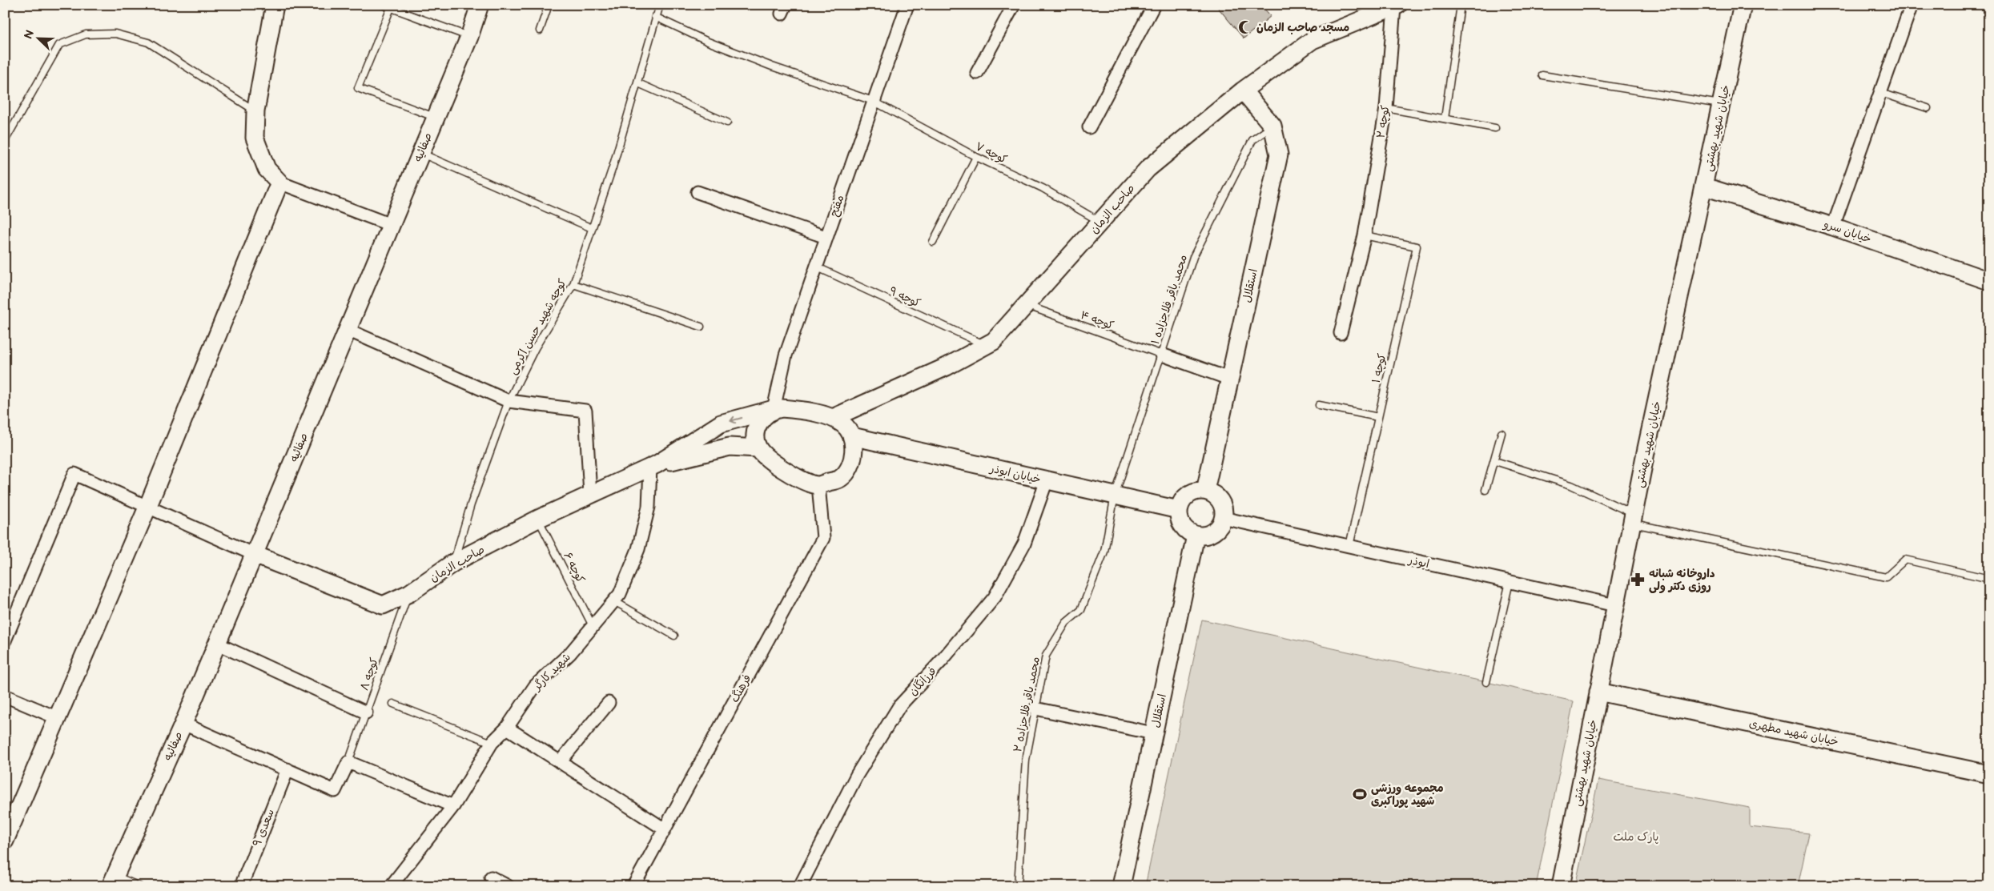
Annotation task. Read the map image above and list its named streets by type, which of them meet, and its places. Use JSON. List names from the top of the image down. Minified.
{"streets":{"street":["کوچه ۲","خیابان شهید بهشتی","صفائیه","مفتح","صاحب الزمان","خیابان سرو","استقلال","خیابان ابوذر","ابوذر","شهید کارگر","فرزانگان","فرهنگ","خیابان شهید مطهری","سعدی ۹"],"lane":["کوچه ۷","کوچه ۹","محمد باقر فلاحزاده ۱","کوچه ۴","کوچه شهید حسن اکرمی","کوچه ۱","کوچه ۶","کوچه ۸","محمد باقر فلاحزاده ۲"]},"crossings":[["کوچه ۲","صاحب الزمان"],["کوچه ۲","کوچه ۱"],["خیابان شهید بهشتی","خیابان سرو"],["خیابان شهید بهشتی","ابوذر"],["خیابان شهید بهشتی","خیابان شهید مطهری"],["صفائیه","صاحب الزمان"],["کوچه ۷","مفتح"],["کوچه ۷","صاحب الزمان"],["کوچه ۷","کوچه شهید حسن اکرمی"],["مفتح","صاحب الزمان"],["مفتح","کوچه ۹"],["مفتح","خیابان ابوذر"],["مفتح","فرهنگ"],["صاحب الزمان","کوچه ۹"],["صاحب الزمان","کوچه ۴"],["صاحب الزمان","کوچه شهید حسن اکرمی"],["صاحب الزمان","خیابان ابوذر"],["صاحب الزمان","کوچه ۶"],["صاحب الزمان","شهید کارگر"],["صاحب الزمان","کوچه ۸"],["صاحب الزمان","فرهنگ"],["استقلال","محمد باقر فلاحزاده ۱"],["استقلال","خیابان ابوذر"],["استقلال","ابوذر"],["محمد باقر فلاحزاده ۱","کوچه ۴"],["محمد باقر فلاحزاده ۱","خیابان ابوذر"],["محمد باقر فلاحزاده ۱","محمد باقر فلاحزاده ۲"],["کوچه ۱","ابوذر"],["خیابان ابوذر","ابوذر"],["خیابان ابوذر","فرزانگان"],["خیابان ابوذر","فرهنگ"],["خیابان ابوذر","محمد باقر فلاحزاده ۲"],["کوچه ۶","شهید کارگر"]],"parks":["پارک ملت"],"places":{"mosque":["مسجد صاحب الزمان"],"pharmacy":["داروخانه شبانه روزی دکتر ولی"],"sports":["مجموعه ورزشی شهید پوراکبری"]},"north":"top left"}
